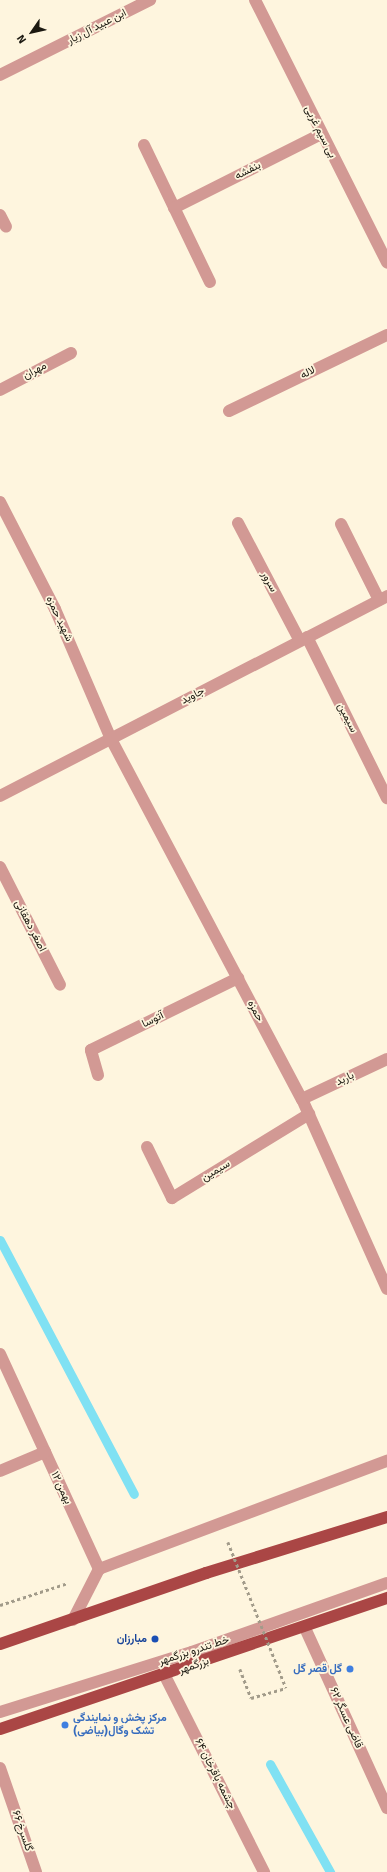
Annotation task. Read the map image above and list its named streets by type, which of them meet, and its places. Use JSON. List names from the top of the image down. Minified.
{"streets":{"main road":["بزرگمهر"],"street":["ابن عبید آل زیار","بی سیم غربی","بنفشه","مهران","لاله","سرور","شهید حمزه","جاوید","سیمین","اصغر دهقانی","حمزه","آتوسا","باربد","۱۲ بهمن","خط تندرو بزرگمهر","قاضی عسگر ۶۲","چشمه باقرخان ۶۴","گلسرخ ۶۶"]},"crossings":[["بی سیم غربی","بنفشه"],["سرور","جاوید"],["سرور","سیمین"],["شهید حمزه","جاوید"],["شهید حمزه","حمزه"],["جاوید","سیمین"],["جاوید","حمزه"],["سیمین","حمزه"],["حمزه","آتوسا"],["حمزه","باربد"],["بزرگمهر","قاضی عسگر ۶۲"],["بزرگمهر","چشمه باقرخان ۶۴"]],"places":["مبارزان","گل قصر گل","مرکز پخش و نمایندگی تشک وگال(بیاضی)"],"north":"bottom left"}
